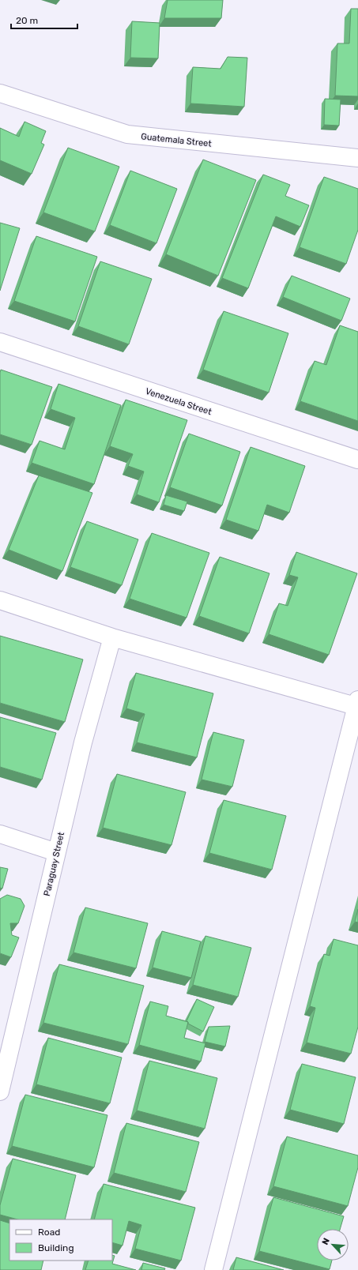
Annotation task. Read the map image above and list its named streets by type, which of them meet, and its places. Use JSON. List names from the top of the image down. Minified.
{"streets":{"street":["Guatemala Street","Venezuela Street","Paraguay Street"]},"legend":["Road","Building"],"scale_bar":"20 m","north":"top left"}
